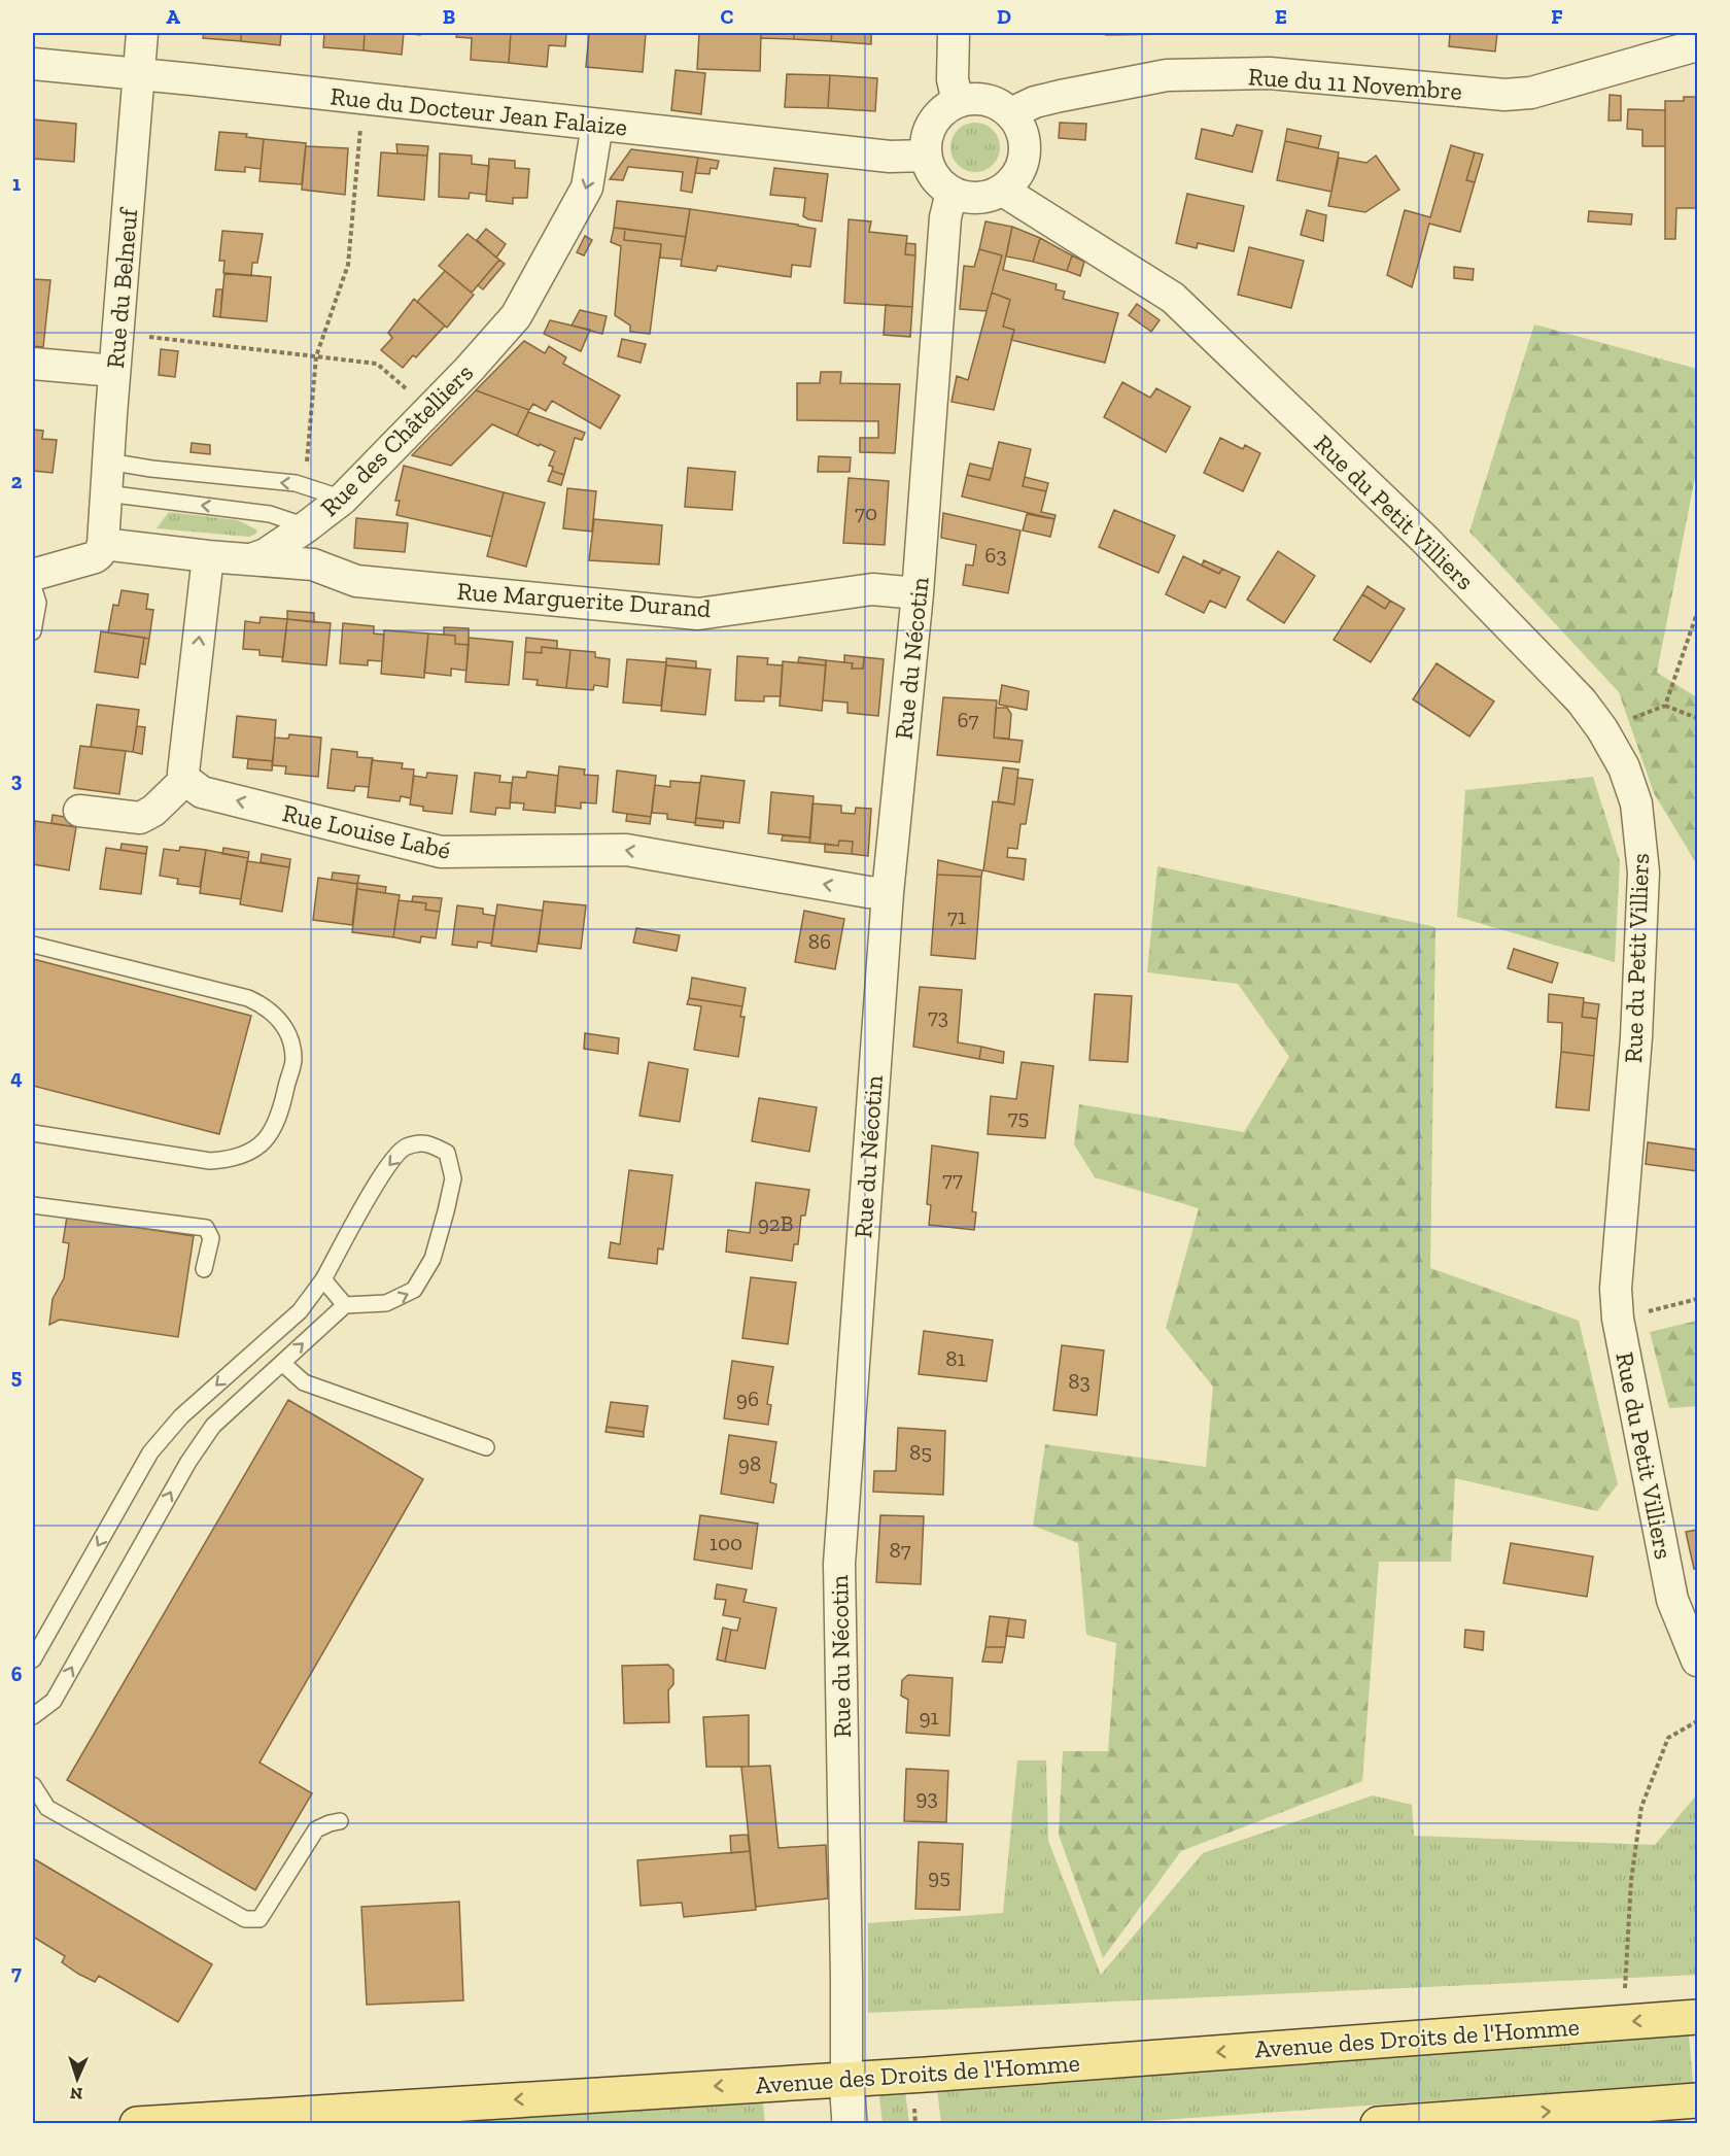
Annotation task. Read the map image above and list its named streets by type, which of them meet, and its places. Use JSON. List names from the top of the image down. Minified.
{"streets":{"main road":["Avenue des Droits de l'Homme"],"street":["Rue du 11 Novembre","Rue du Docteur Jean Falaize","Rue du Belneuf","Rue des Châtelliers","Rue du Petit Villiers","Rue Marguerite Durand","Rue du Nécotin","Rue Louise Labé"]},"crossings":[["Rue du 11 Novembre","Rue du Docteur Jean Falaize"],["Rue du 11 Novembre","Rue du Petit Villiers"],["Rue du 11 Novembre","Rue du Nécotin"],["Rue du Docteur Jean Falaize","Rue du Belneuf"],["Rue du Docteur Jean Falaize","Rue des Châtelliers"],["Rue du Docteur Jean Falaize","Rue du Petit Villiers"],["Rue du Docteur Jean Falaize","Rue du Nécotin"],["Rue des Châtelliers","Rue Marguerite Durand"],["Rue du Petit Villiers","Rue du Nécotin"],["Rue Marguerite Durand","Rue du Nécotin"],["Rue du Nécotin","Rue Louise Labé"],["Rue du Nécotin","Avenue des Droits de l'Homme"]],"one_way":["Rue des Châtelliers","Rue Louise Labé","Avenue des Droits de l'Homme"],"house_numbers":["70","63","67","71","86","73","75","77","92B","81","83","96","85","98","100","87","91","93","95"],"north":"bottom","grid":{"columns":["A","B","C","D","E","F"],"rows":["1","2","3","4","5","6","7"]}}
